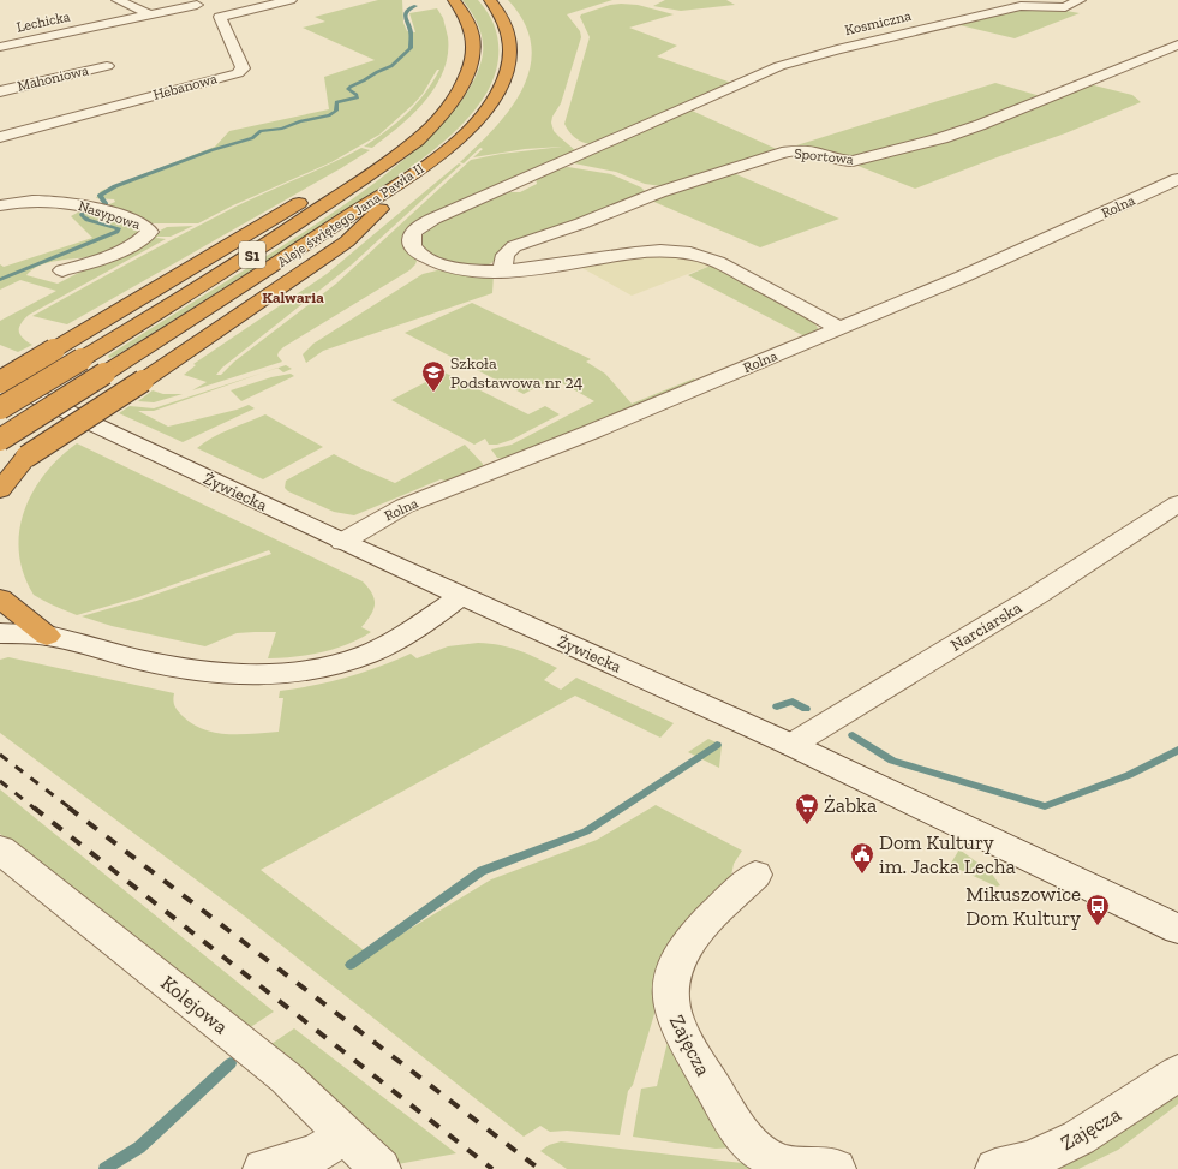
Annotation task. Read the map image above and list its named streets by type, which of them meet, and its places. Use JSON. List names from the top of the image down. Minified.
{"streets":{"highway":["Aleje świętego Jana Pawła II","S1"],"street":["Lechicka","Kosmiczna","Mahoniowa","Hebanowa","Sportowa","Rolna","Nasypowa","Żywiecka","Narciarska","Kolejowa","Zajęcza"]},"crossings":[["Kosmiczna","Sportowa"],["Rolna","Żywiecka"],["Żywiecka","Narciarska"]],"districts":["Kalwaria"],"places":{"school or university":["Szkoła Podstawowa nr 24"],"supermarket":["Żabka"],"public building":["Dom Kultury im. Jacka Lecha"],"bus stop":["Mikuszowice Dom Kultury"]}}
